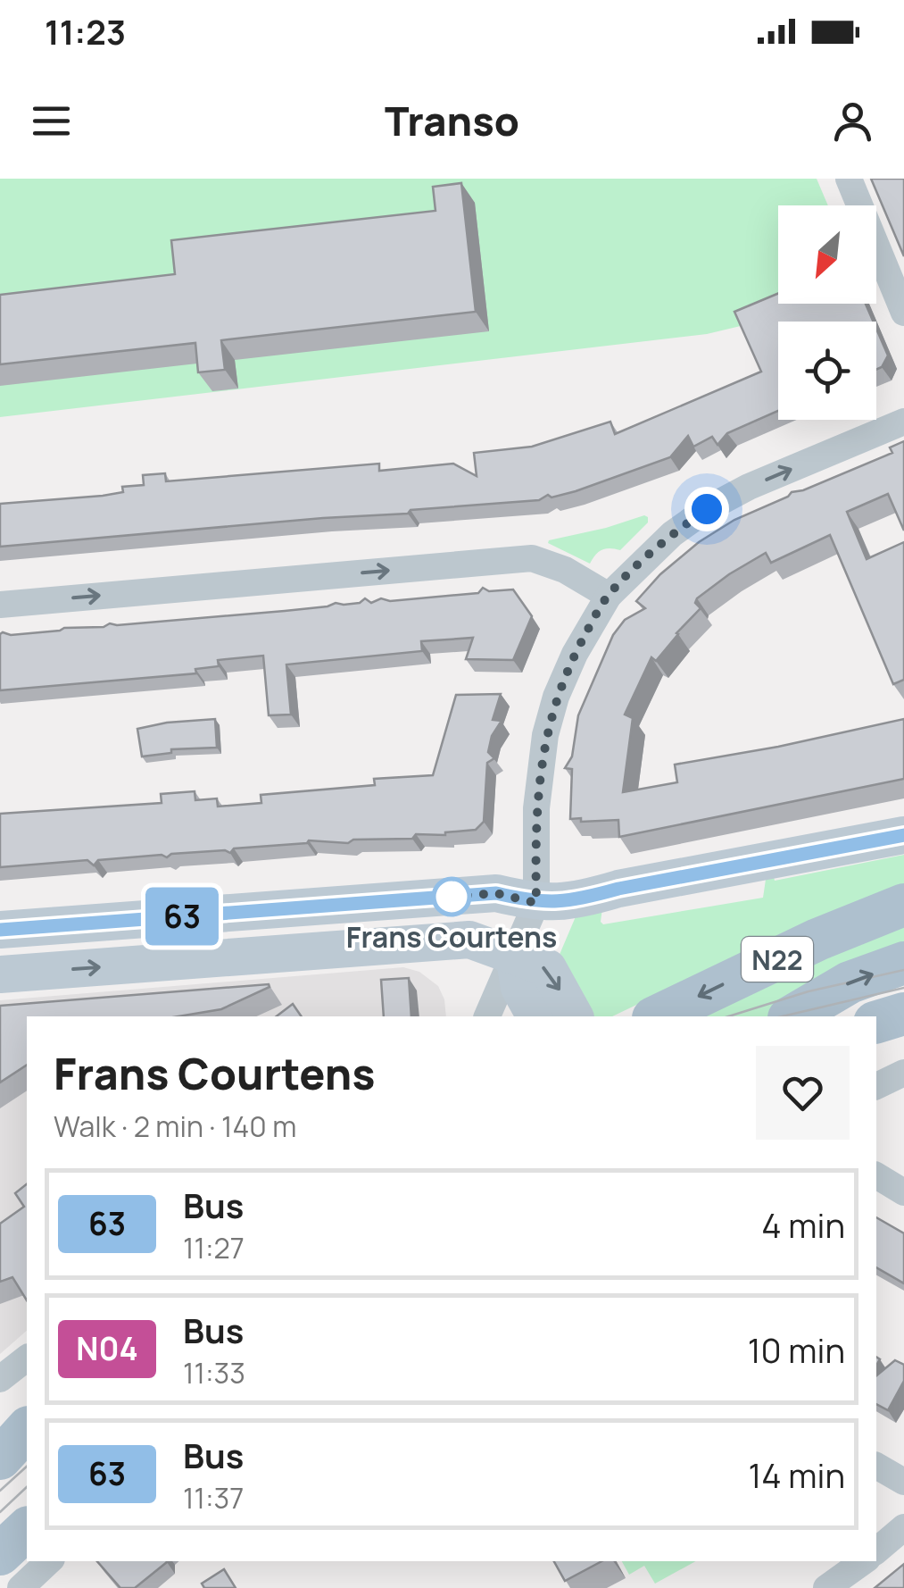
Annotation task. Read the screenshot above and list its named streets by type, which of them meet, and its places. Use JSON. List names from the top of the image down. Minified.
{"streets":{"main road":["N22"]},"places":["Frans Courtens"],"lines":["bus line 63"],"north":"bottom left","page":{"status":"11:23","header":"Transo","on_map":"63","heading":["Frans Courtens","Walk · 2 min · 140 m"],"list":[{"mark":"63","name":"Bus","note":"11:27","value":"4 min"},{"mark":"N04","name":"Bus","note":"11:33","value":"10 min"},{"mark":"63","name":"Bus","note":"11:37","value":"14 min"}]}}
